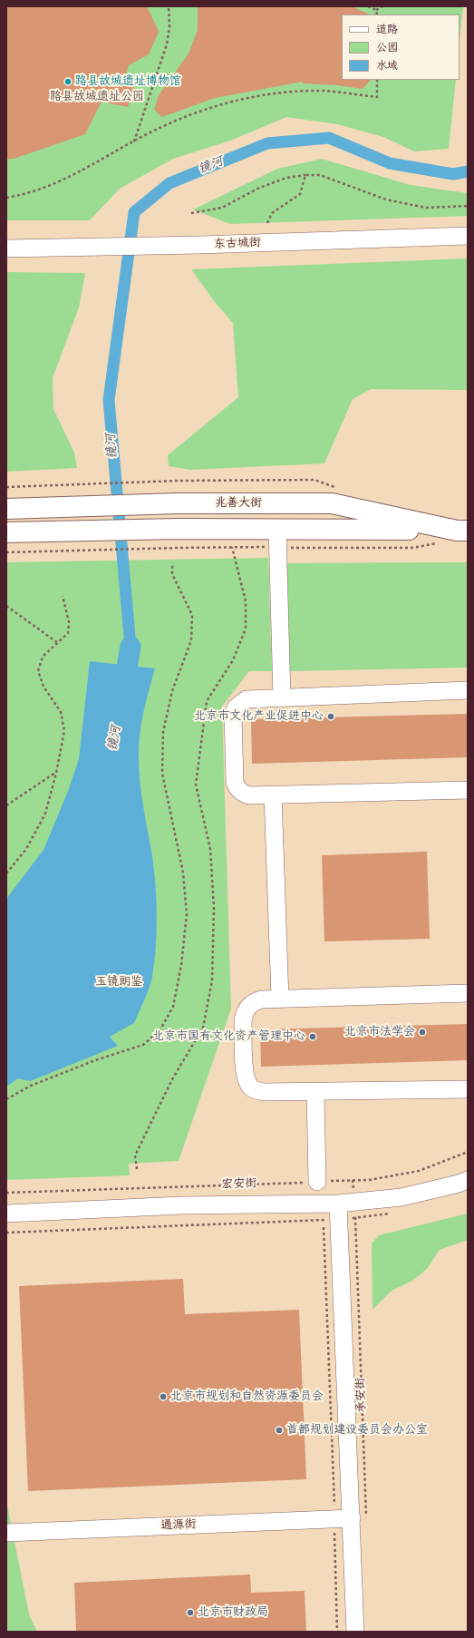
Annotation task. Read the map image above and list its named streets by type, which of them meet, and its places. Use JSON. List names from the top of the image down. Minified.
{"streets":{"main road":["兆善大街"],"street":["东古城街","宏安街","承安街","通源街"]},"crossings":[["宏安街","承安街"],["承安街","通源街"]],"water":["镜河"],"parks":["路县故城遗址公园","玉镜朗鉴"],"places":["路县故城遗址博物馆","北京市文化产业促进中心","北京市法学会","北京市国有文化资产管理中心","北京市规划和自然资源委员会","首都规划建设委员会办公室","北京市财政局"],"legend":["道路","公园","水域"]}
